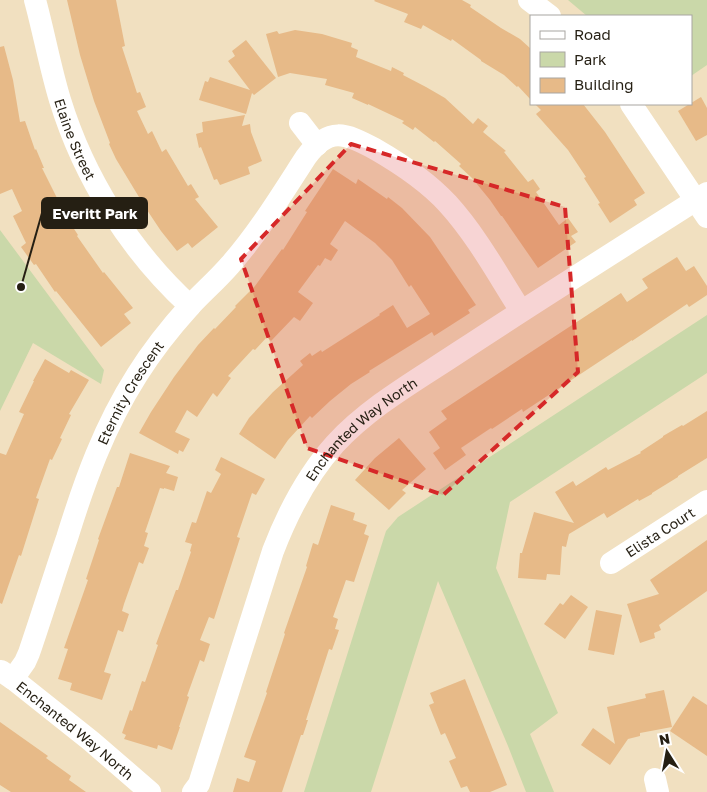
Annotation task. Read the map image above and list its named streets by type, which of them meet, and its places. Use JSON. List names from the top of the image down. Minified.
{"streets":{"street":["Elaine Street","Eternity Crescent","Enchanted Way North","Elista Court"]},"crossings":[["Elaine Street","Eternity Crescent"],["Eternity Crescent","Enchanted Way North"]],"places":["Everitt Park"],"legend":["Road","Park","Building"],"north":"top"}
